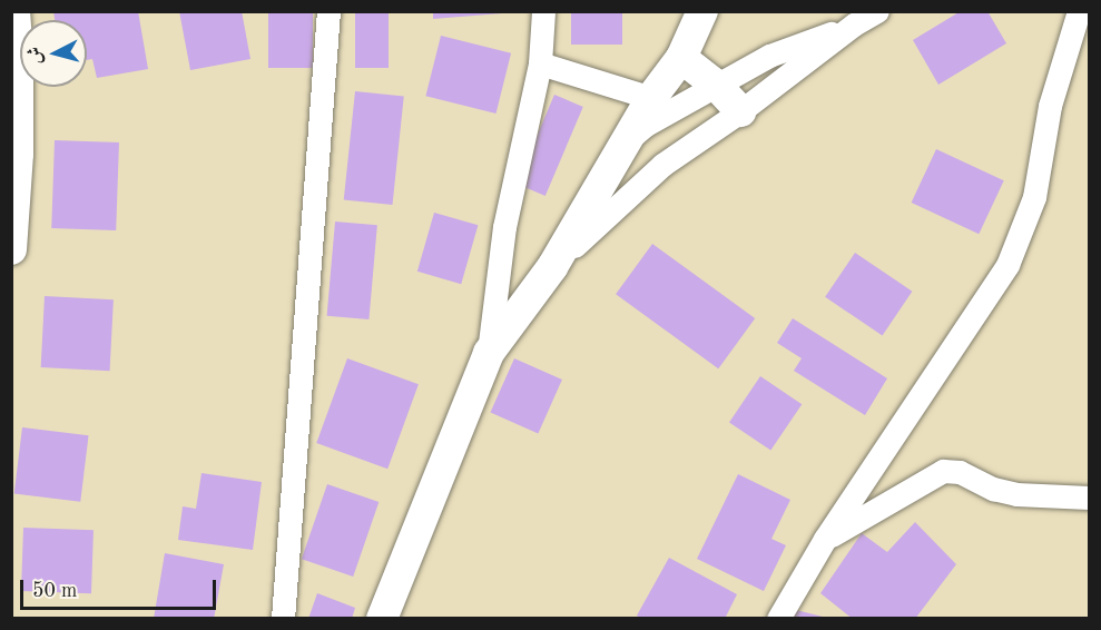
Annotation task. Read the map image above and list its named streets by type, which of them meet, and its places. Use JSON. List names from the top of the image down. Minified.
{"scale_bar":"50 m","north":"left"}
